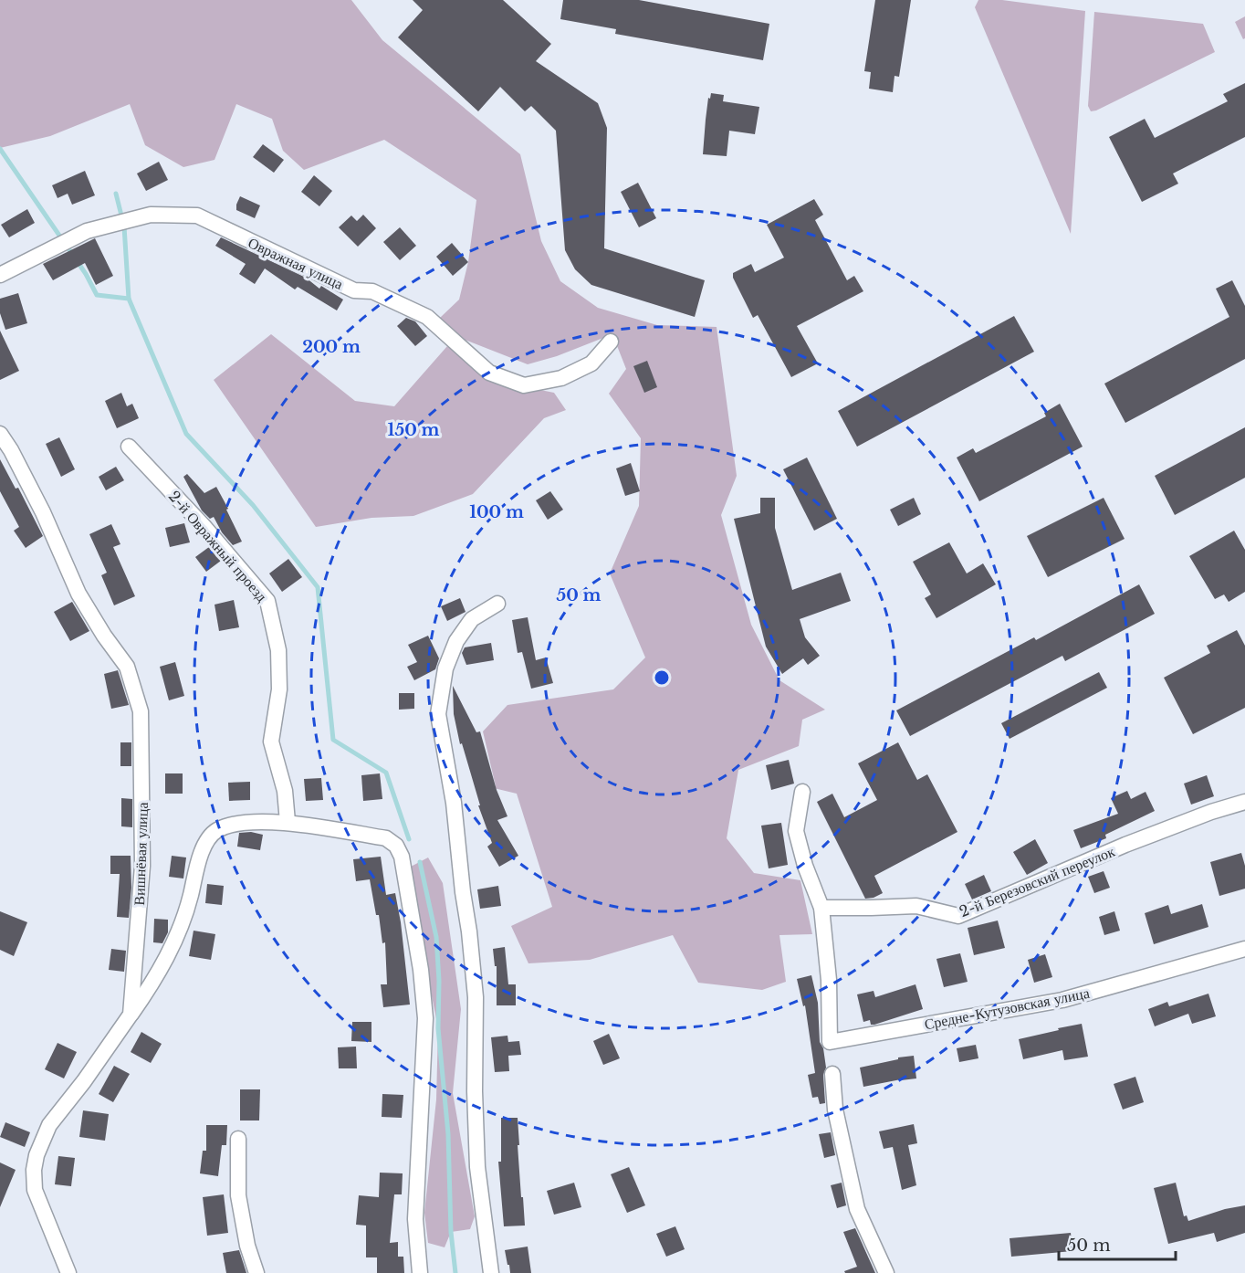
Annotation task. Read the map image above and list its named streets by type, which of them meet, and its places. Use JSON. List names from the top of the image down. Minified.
{"streets":{"street":["Овражная улица","2-й Овражный проезд","Вишнёвая улица","2-й Березовский переулок","Средне-Кутузовская улица"]},"crossings":[["2-й Березовский переулок","Средне-Кутузовская улица"]],"scale_bar":"50 m","rings":["200 m","150 m","100 m","50 m"]}
